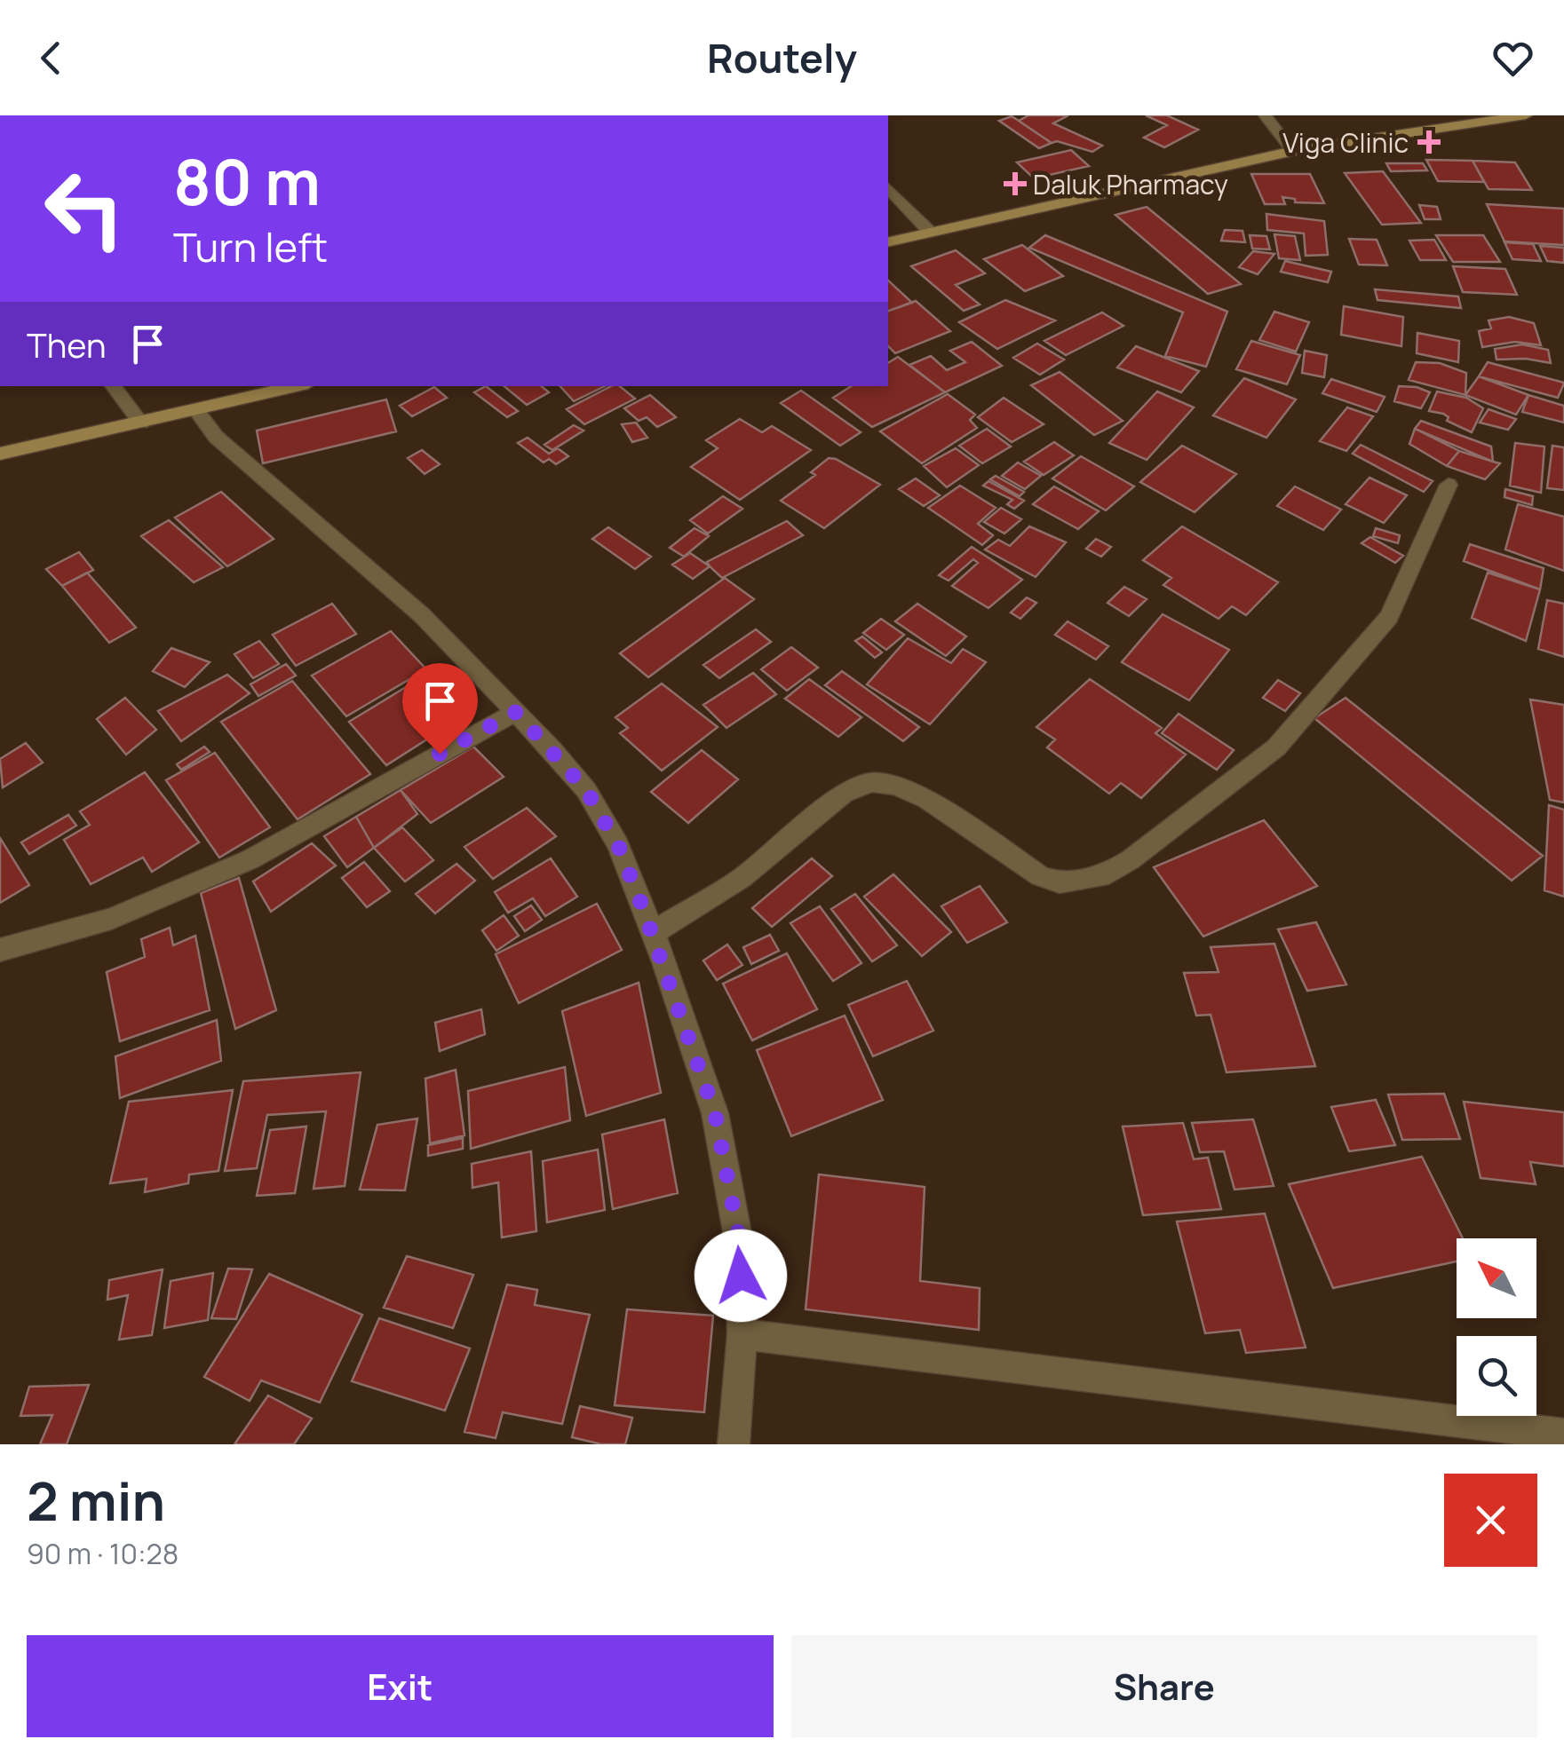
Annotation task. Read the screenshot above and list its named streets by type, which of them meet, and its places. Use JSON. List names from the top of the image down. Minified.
{"places":{"health":["Viga Clinic","Daluk Pharmacy"]},"north":"top left","page":{"header":"Routely","turn":["80 m","Turn left"],"then":"Then","heading":["2 min","90 m · 10:28"],"buttons":["Exit","Share"]}}
